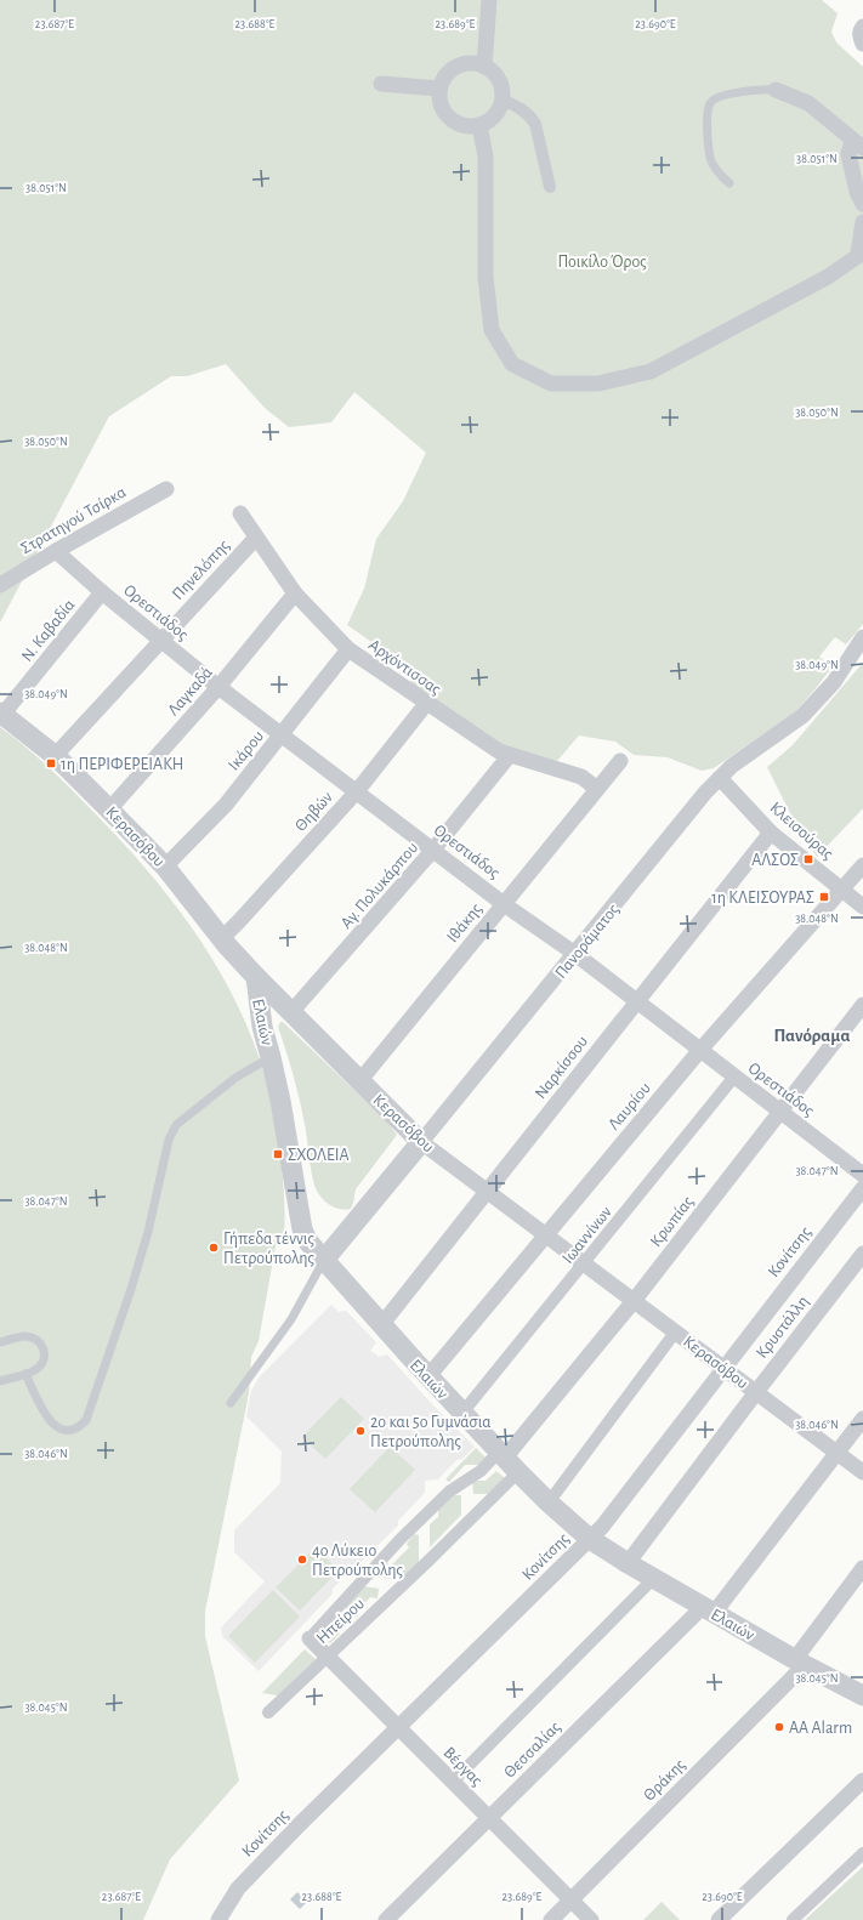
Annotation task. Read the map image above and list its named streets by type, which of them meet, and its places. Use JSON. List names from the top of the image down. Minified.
{"streets":{"street":["Στρατηγού Τσίρκα","Πηνελόπης","Ορεστιάδος","N. Καβαδία","Αρχόντισσας","Λαγκαδά","Ικάρου","Θηβών","Κλεισούρας","Κερασόβου","Αγ. Πολυκάρπου","Ιθάκης","Πανοράματος","Ελαιών","Ναρκίσσου","Λαυρίου","Κρωπίας","Ιωαννίνων","Κονίτσης","Κρυστάλλη","Ηπείρου","Θεσσαλίας","Βέργας","Θράκης"]},"crossings":[["Στρατηγού Τσίρκα","Ορεστιάδος"],["Πηνελόπης","Ορεστιάδος"],["Πηνελόπης","Αρχόντισσας"],["Πηνελόπης","Κερασόβου"],["Ορεστιάδος","N. Καβαδία"],["Ορεστιάδος","Λαγκαδά"],["Ορεστιάδος","Ικάρου"],["Ορεστιάδος","Θηβών"],["Ορεστιάδος","Αγ. Πολυκάρπου"],["Ορεστιάδος","Ιθάκης"],["Ορεστιάδος","Πανοράματος"],["Ορεστιάδος","Ναρκίσσου"],["Ορεστιάδος","Λαυρίου"],["Ορεστιάδος","Κρωπίας"],["Ορεστιάδος","Ιωαννίνων"],["N. Καβαδία","Κερασόβου"],["Αρχόντισσας","Λαγκαδά"],["Αρχόντισσας","Ικάρου"],["Αρχόντισσας","Θηβών"],["Αρχόντισσας","Αγ. Πολυκάρπου"],["Αρχόντισσας","Ιθάκης"],["Λαγκαδά","Κερασόβου"],["Ικάρου","Κερασόβου"],["Θηβών","Κερασόβου"],["Κλεισούρας","Πανοράματος"],["Κλεισούρας","Ναρκίσσου"],["Κλεισούρας","Λαυρίου"],["Κερασόβου","Αγ. Πολυκάρπου"],["Κερασόβου","Ιθάκης"],["Κερασόβου","Πανοράματος"],["Κερασόβου","Ελαιών"],["Κερασόβου","Ναρκίσσου"],["Κερασόβου","Λαυρίου"],["Κερασόβου","Κρωπίας"],["Κερασόβου","Ιωαννίνων"],["Κερασόβου","Κονίτσης"],["Κερασόβου","Κρυστάλλη"],["Κερασόβου","Θεσσαλίας"],["Πανοράματος","Ελαιών"],["Ελαιών","Ναρκίσσου"],["Ελαιών","Λαυρίου"],["Ελαιών","Κρωπίας"],["Ελαιών","Ιωαννίνων"],["Ελαιών","Κονίτσης"],["Ελαιών","Κρυστάλλη"],["Ελαιών","Ηπείρου"],["Ελαιών","Θεσσαλίας"],["Ελαιών","Θράκης"],["Κρωπίας","Ηπείρου"],["Κονίτσης","Βέργας"],["Ηπείρου","Βέργας"],["Θεσσαλίας","Βέργας"],["Βέργας","Θράκης"]],"districts":["Πανόραμα"],"parks":["Ποικίλο Όρος"],"places":{"transit":["1η ΠΕΡΙΦΕΡΕΙΑΚΗ","ΑΛΣΟΣ","1η ΚΛΕΙΣΟΥΡΑΣ","ΣΧΟΛΕΙΑ"],"other":["Γήπεδα τέννις Πετρούπολης","2ο και 5ο Γυμνάσια Πετρούπολης","4ο Λύκειο Πετρούπολης","AA Alarm"]},"coordinates":["23.687°E","23.688°E","23.689°E","23.690°E","38.051°N","38.050°N","38.049°N","38.048°N","38.047°N","38.046°N","38.045°N"]}
